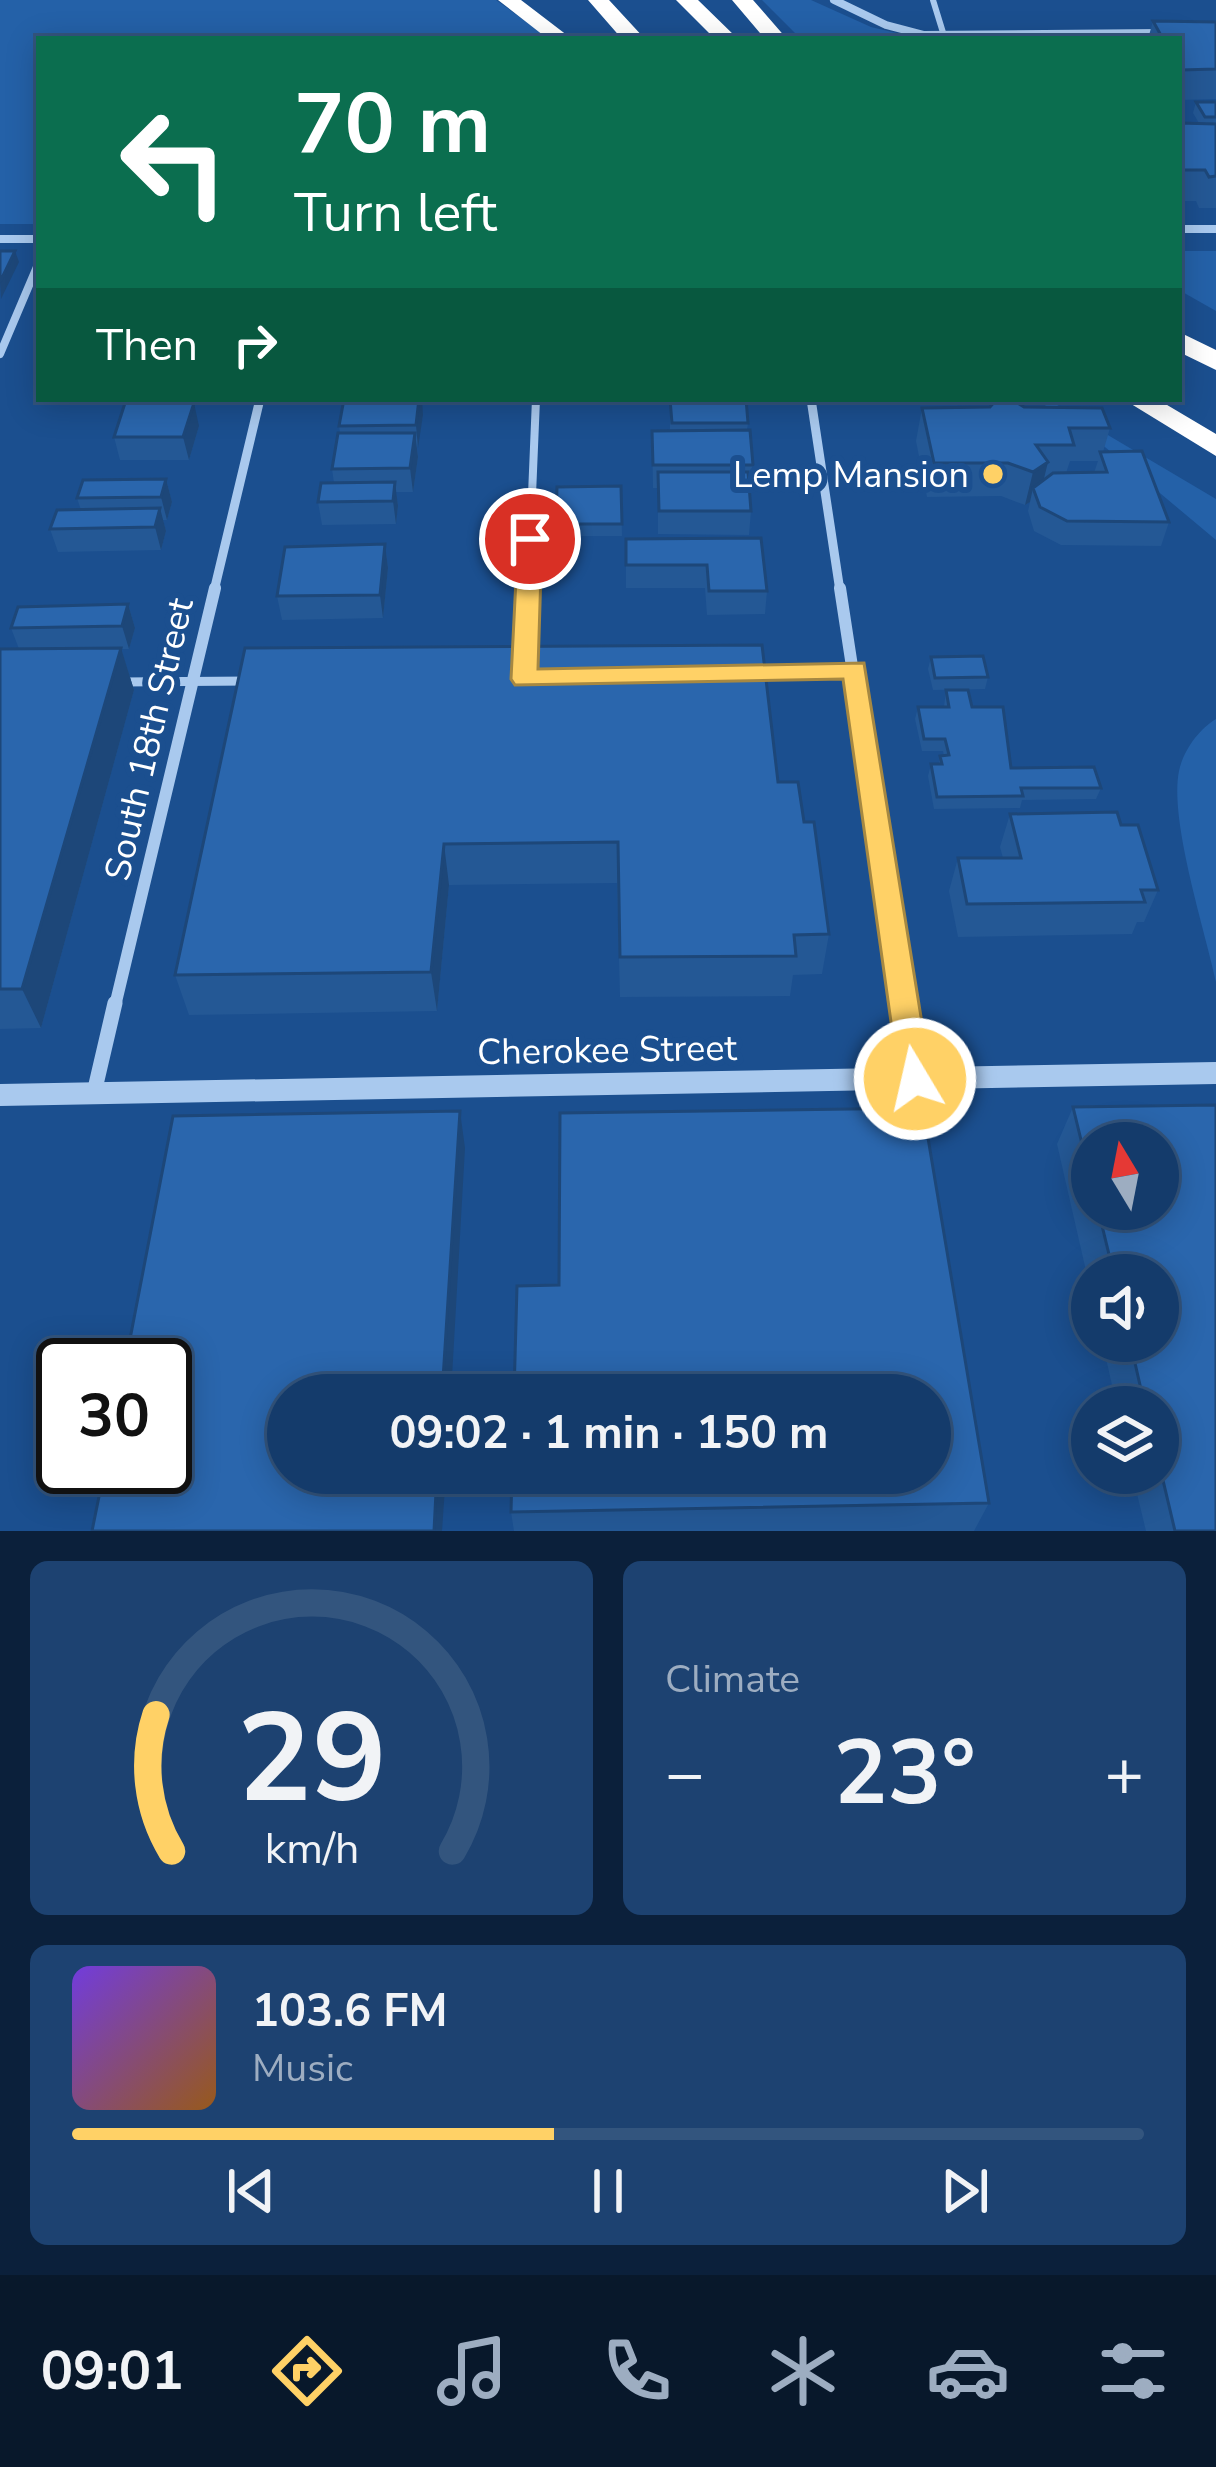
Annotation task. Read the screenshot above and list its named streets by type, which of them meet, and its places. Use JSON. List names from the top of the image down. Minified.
{"streets":{"street":["South 18th Street","Cherokee Street"]},"crossings":[["South 18th Street","Cherokee Street"]],"places":["Lemp Mansion"],"north":"top","page":{"turn":["70 m","Turn left"],"then":"Then","limit":"30","trip":"09:02 · 1 min · 150 m","tile":"Climate","heat":["−","23°","+"],"song":["103.6 FM","Music"],"tabs":"09:01","gauge":["29","km/h"]}}
